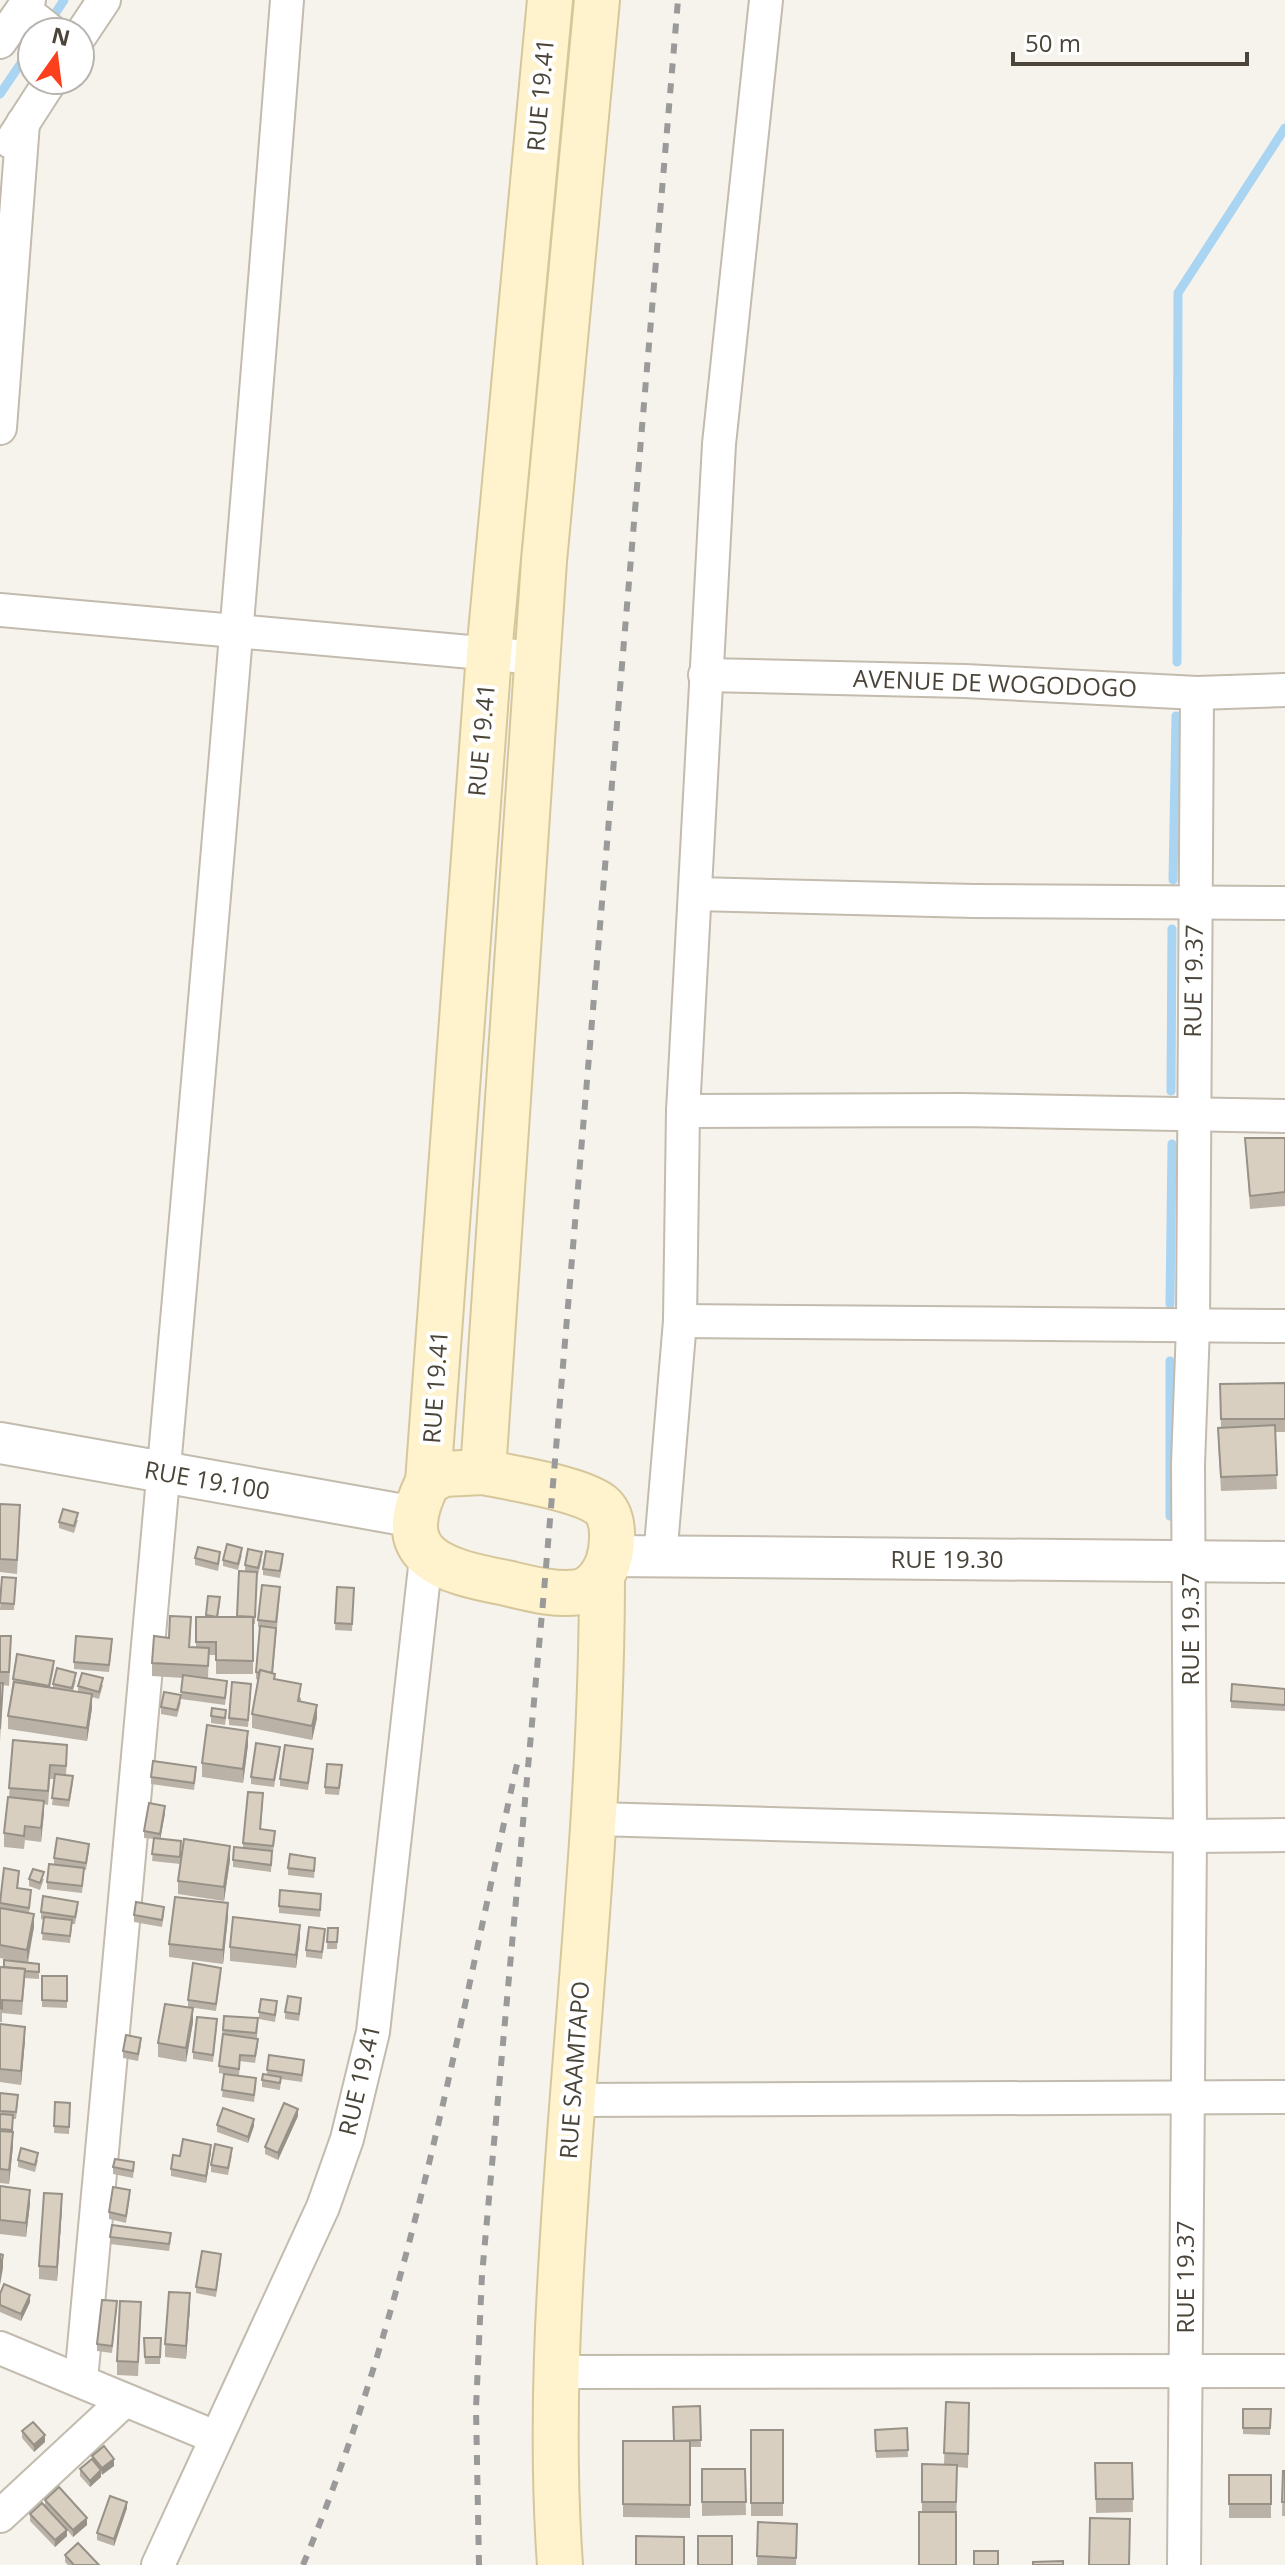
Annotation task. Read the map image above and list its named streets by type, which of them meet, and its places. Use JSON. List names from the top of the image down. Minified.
{"streets":{"main road":["RUE 19.41","RUE SAAMTAPO"],"street":["AVENUE DE WOGODOGO","RUE 19.37","RUE 19.100","RUE 19.30"]},"crossings":[["RUE 19.41","RUE 19.100"],["RUE 19.41","RUE SAAMTAPO"],["AVENUE DE WOGODOGO","RUE 19.37"],["RUE 19.37","RUE 19.30"],["RUE 19.100","RUE SAAMTAPO"],["RUE 19.30","RUE SAAMTAPO"]],"scale_bar":"50 m","north":"top"}
